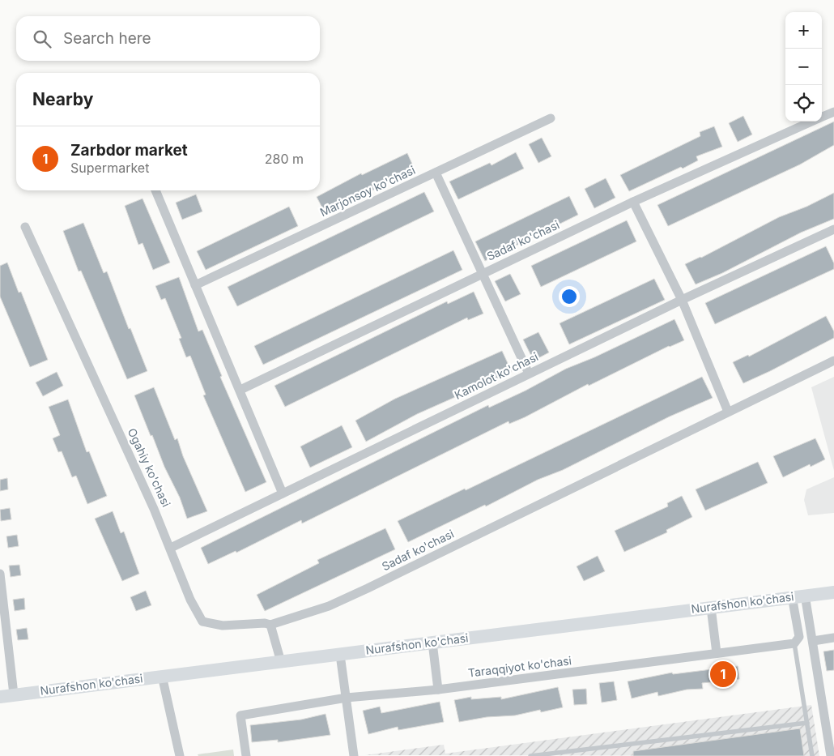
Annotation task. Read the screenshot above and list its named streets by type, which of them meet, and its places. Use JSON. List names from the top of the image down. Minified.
{"streets":{"street":["Marjonsoy ko'chasi","Sadaf ko'chasi","Kamolot ko'chasi","Ogahiy ko'chasi","Nurafshon ko'chasi","Taraqqiyot ko'chasi"]},"crossings":[["Sadaf ko'chasi","Ogahiy ko'chasi"],["Kamolot ko'chasi","Ogahiy ko'chasi"]],"page":{"map_buttons":["+","−"],"search":"Search here","heading":"Nearby","list":[{"mark":"1","name":"Zarbdor market","note":"Supermarket","value":"280 m"}],"pins":"1"}}
